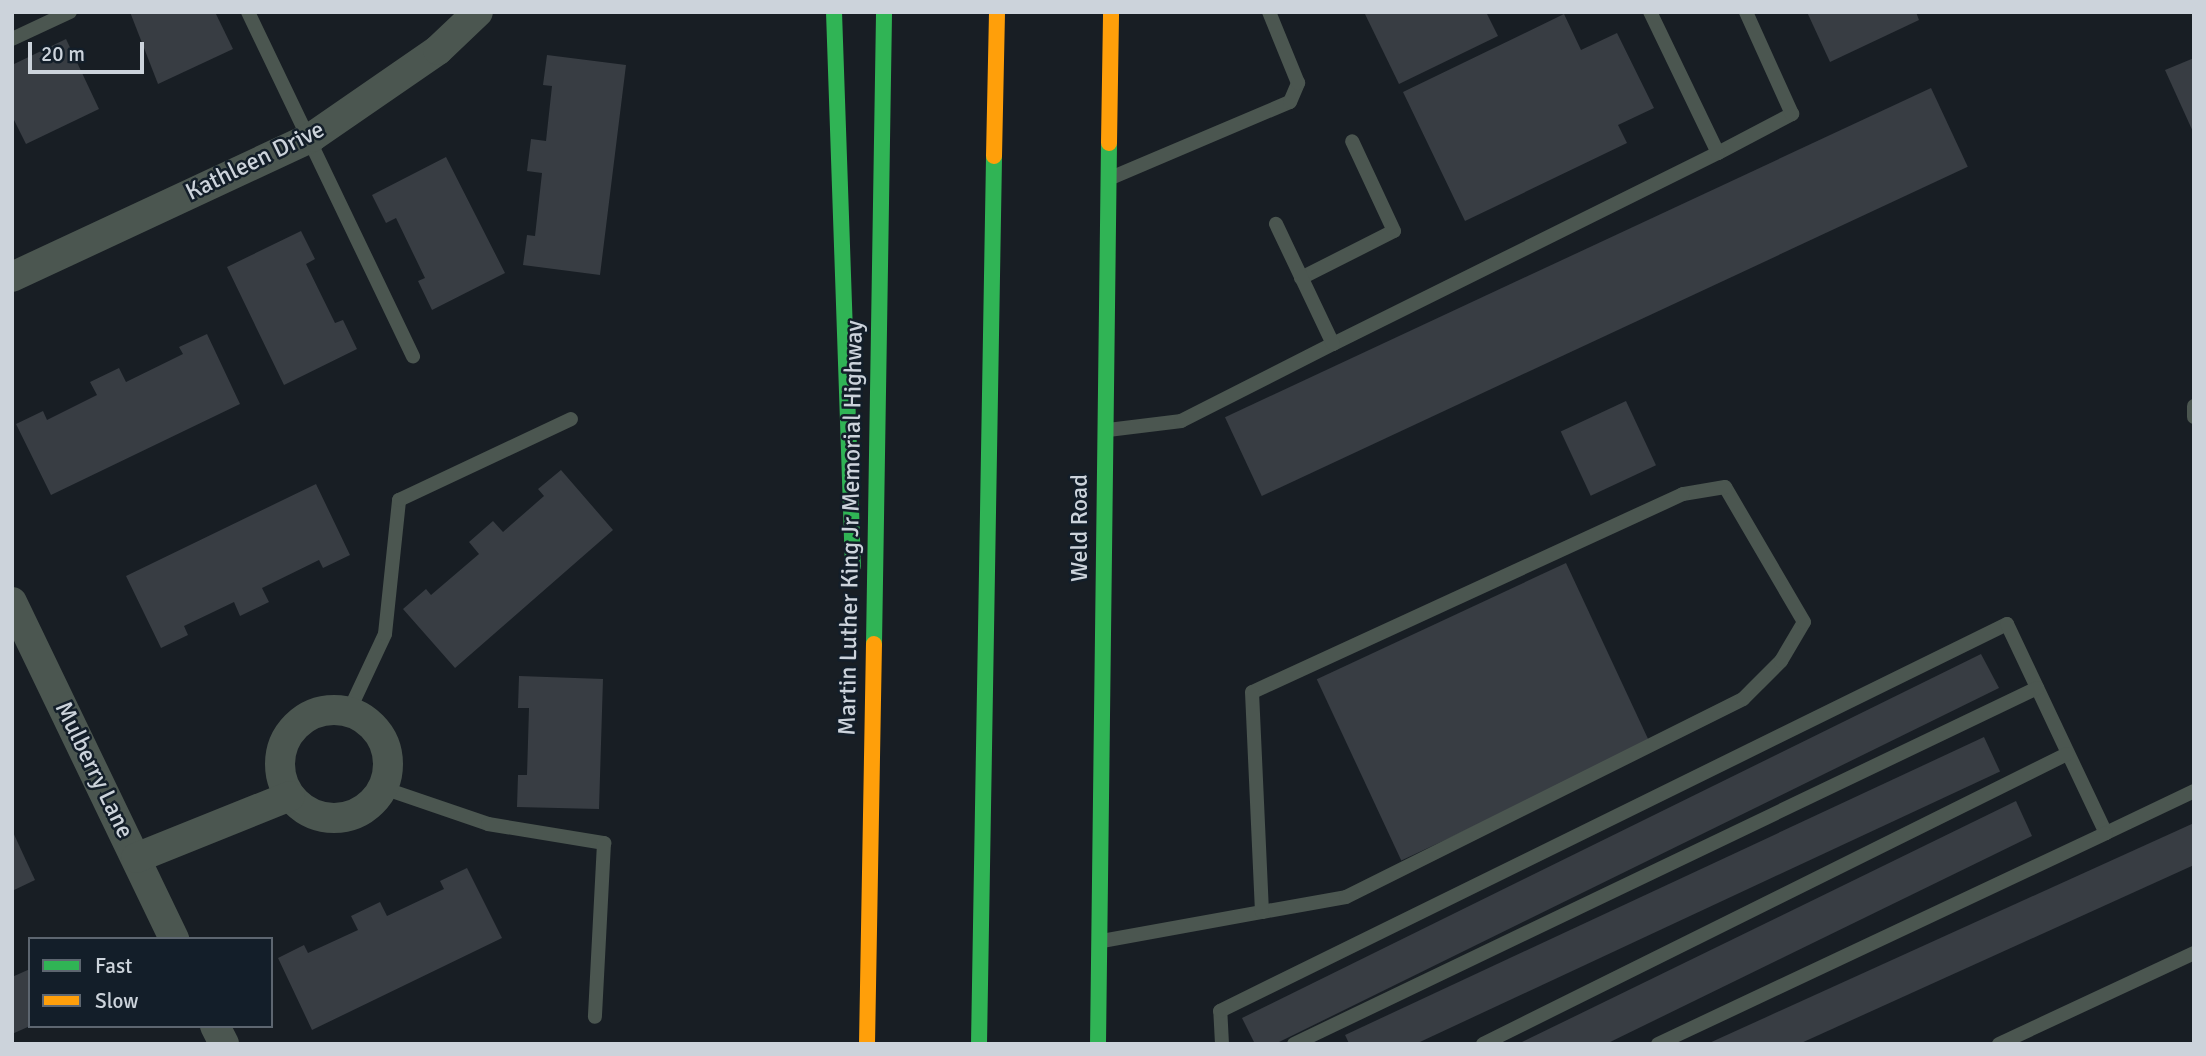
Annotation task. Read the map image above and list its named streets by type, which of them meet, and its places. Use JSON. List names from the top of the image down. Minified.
{"streets":{"main road":["Martin Luther King Jr Memorial Highway","Weld Road"],"street":["Kathleen Drive","Mulberry Lane"]},"legend":["Fast","Slow"],"scale_bar":"20 m"}
